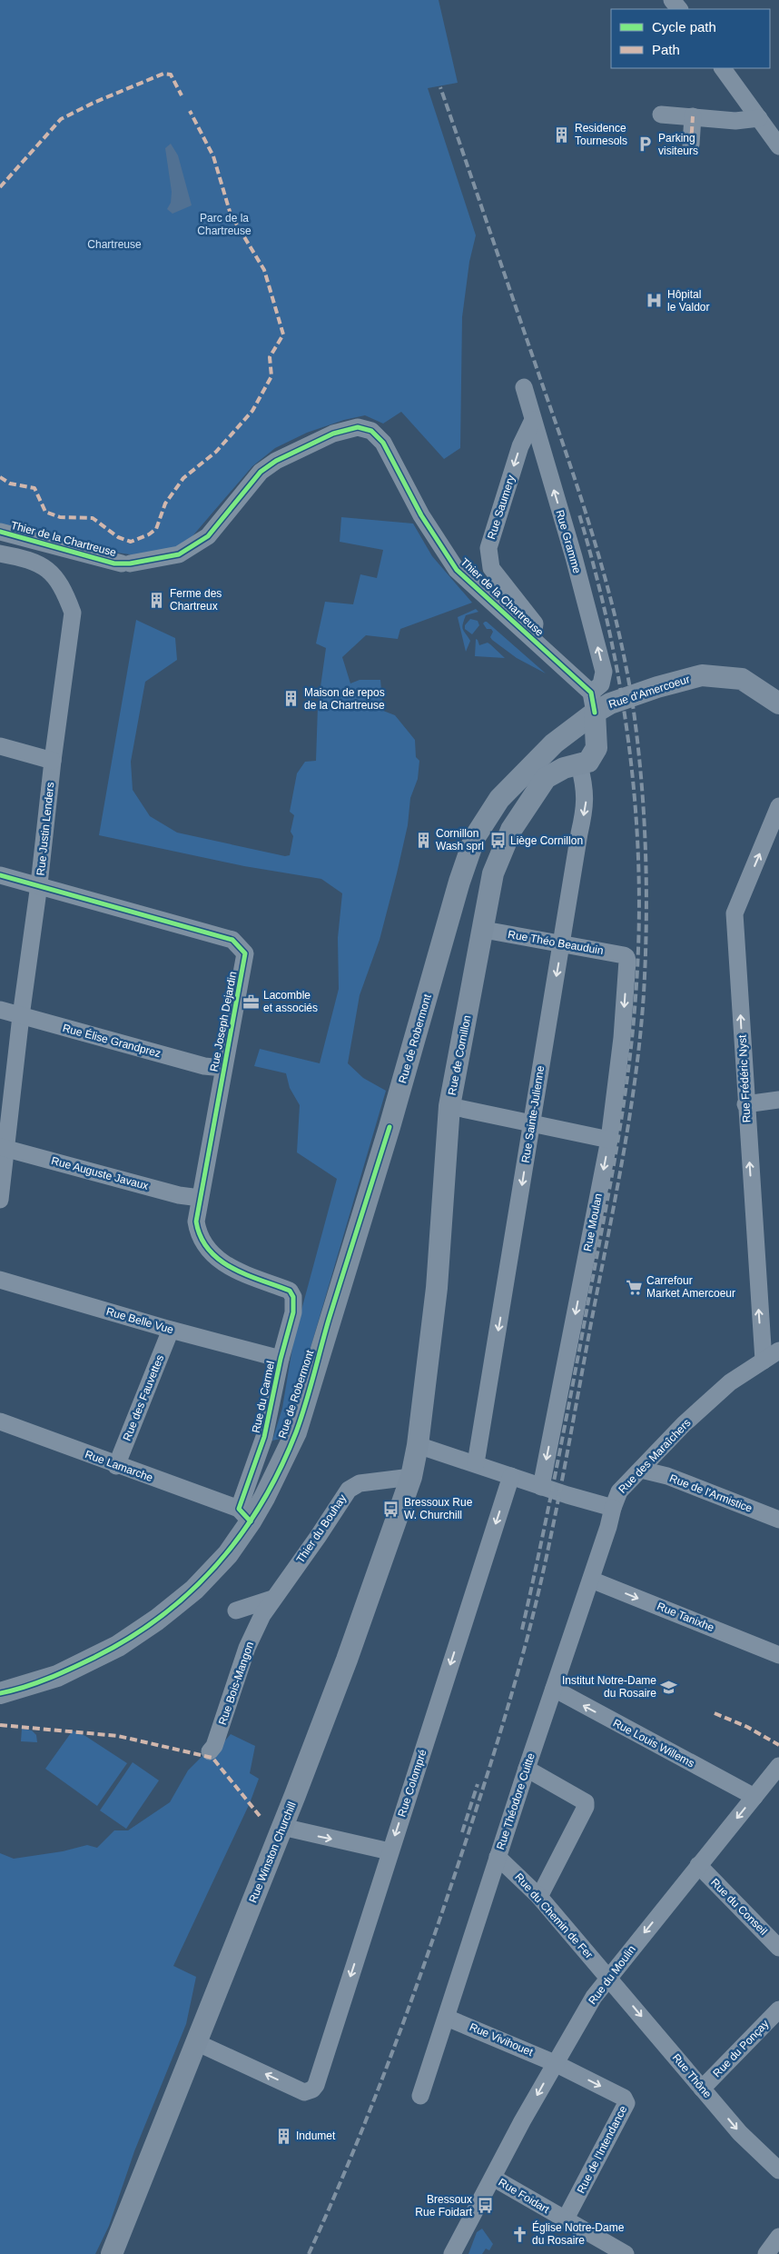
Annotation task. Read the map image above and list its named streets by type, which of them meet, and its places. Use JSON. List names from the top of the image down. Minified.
{"streets":{"main road":["Rue d'Amercoeur","Rue de Robermont","Rue de Cornillon","Rue Winston Churchill"],"street":["Rue Saumery","Thier de la Chartreuse","Rue Gramme","Rue Justin Lenders","Rue Théo Beauduin","Rue Joseph Dejardin","Rue Élise Grandprez","Rue Frédéric Nyst","Rue Sainte-Julienne","Rue Auguste Javaux","Rue Moulan","Rue Belle Vue","Rue du Carmel","Rue des Fauvettes","Rue des Maraîchers","Rue Lamarche","Rue de l'Armistice","Thier du Bouhay","Rue Tanixhe","Rue Bois-Mangon","Rue Louis Willems","Rue Colompré","Rue Théodore Cuitte","Rue du Conseil","Rue du Chemin de Fer","Rue du Moulin","Rue Vivihouet","Rue du Ponçay","Rue Thône","Rue de l'Intendance","Rue Foidart"]},"crossings":[["Rue Saumery","Thier de la Chartreuse"],["Rue Saumery","Rue Gramme"],["Thier de la Chartreuse","Rue Gramme"],["Thier de la Chartreuse","Rue d'Amercoeur"],["Thier de la Chartreuse","Rue de Robermont"],["Thier de la Chartreuse","Rue de Cornillon"],["Rue Gramme","Rue d'Amercoeur"],["Rue Gramme","Rue de Robermont"],["Rue Gramme","Rue de Cornillon"],["Rue d'Amercoeur","Rue de Robermont"],["Rue d'Amercoeur","Rue de Cornillon"],["Rue Justin Lenders","Rue Joseph Dejardin"],["Rue Justin Lenders","Rue Élise Grandprez"],["Rue Justin Lenders","Rue Auguste Javaux"],["Rue Théo Beauduin","Rue de Cornillon"],["Rue Théo Beauduin","Rue Sainte-Julienne"],["Rue Théo Beauduin","Rue Moulan"],["Rue Joseph Dejardin","Rue Élise Grandprez"],["Rue Joseph Dejardin","Rue Auguste Javaux"],["Rue Joseph Dejardin","Rue du Carmel"],["Rue de Robermont","Rue de Cornillon"],["Rue de Robermont","Rue du Carmel"],["Rue de Robermont","Rue Lamarche"],["Rue de Cornillon","Rue Sainte-Julienne"],["Rue de Cornillon","Rue Winston Churchill"],["Rue Frédéric Nyst","Rue des Maraîchers"],["Rue Belle Vue","Rue du Carmel"],["Rue Belle Vue","Rue des Fauvettes"],["Rue du Carmel","Rue Lamarche"],["Rue des Fauvettes","Rue Lamarche"],["Rue des Maraîchers","Rue de l'Armistice"],["Rue des Maraîchers","Rue Théodore Cuitte"],["Thier du Bouhay","Rue Bois-Mangon"],["Thier du Bouhay","Rue Winston Churchill"],["Rue Tanixhe","Rue Théodore Cuitte"],["Rue Louis Willems","Rue Théodore Cuitte"],["Rue Louis Willems","Rue du Moulin"],["Rue Colompré","Rue Winston Churchill"],["Rue Théodore Cuitte","Rue du Chemin de Fer"],["Rue Théodore Cuitte","Rue Vivihouet"],["Rue du Conseil","Rue du Moulin"],["Rue du Chemin de Fer","Rue du Moulin"],["Rue du Chemin de Fer","Rue Thône"],["Rue du Moulin","Rue Vivihouet"],["Rue du Moulin","Rue Thône"],["Rue du Moulin","Rue de l'Intendance"],["Rue du Moulin","Rue Foidart"],["Rue Vivihouet","Rue de l'Intendance"],["Rue du Ponçay","Rue Thône"],["Rue de l'Intendance","Rue Foidart"]],"one_way":["Rue Saumery","Rue Gramme","Rue Frédéric Nyst","Rue Sainte-Julienne","Rue Moulan","Rue Tanixhe","Rue Louis Willems","Rue Colompré","Rue du Moulin","Rue Thône"],"parks":["Parc de la Chartreuse","Chartreuse"],"places":{"building":["Residence Tournesols","Ferme des Chartreux","Maison de repos de la Chartreuse","Cornillon Wash sprl","Indumet"],"parking":["Parking visiteurs"],"hospital":["Hôpital le Valdor"],"bus stop":["Liège Cornillon","Bressoux Rue W. Churchill","Bressoux Rue Foidart"],"office":["Lacomble et associés"],"supermarket":["Carrefour Market Amercoeur"],"school or university":["Institut Notre-Dame du Rosaire"],"church":["Église Notre-Dame du Rosaire"]},"legend":["Cycle path","Path"]}
